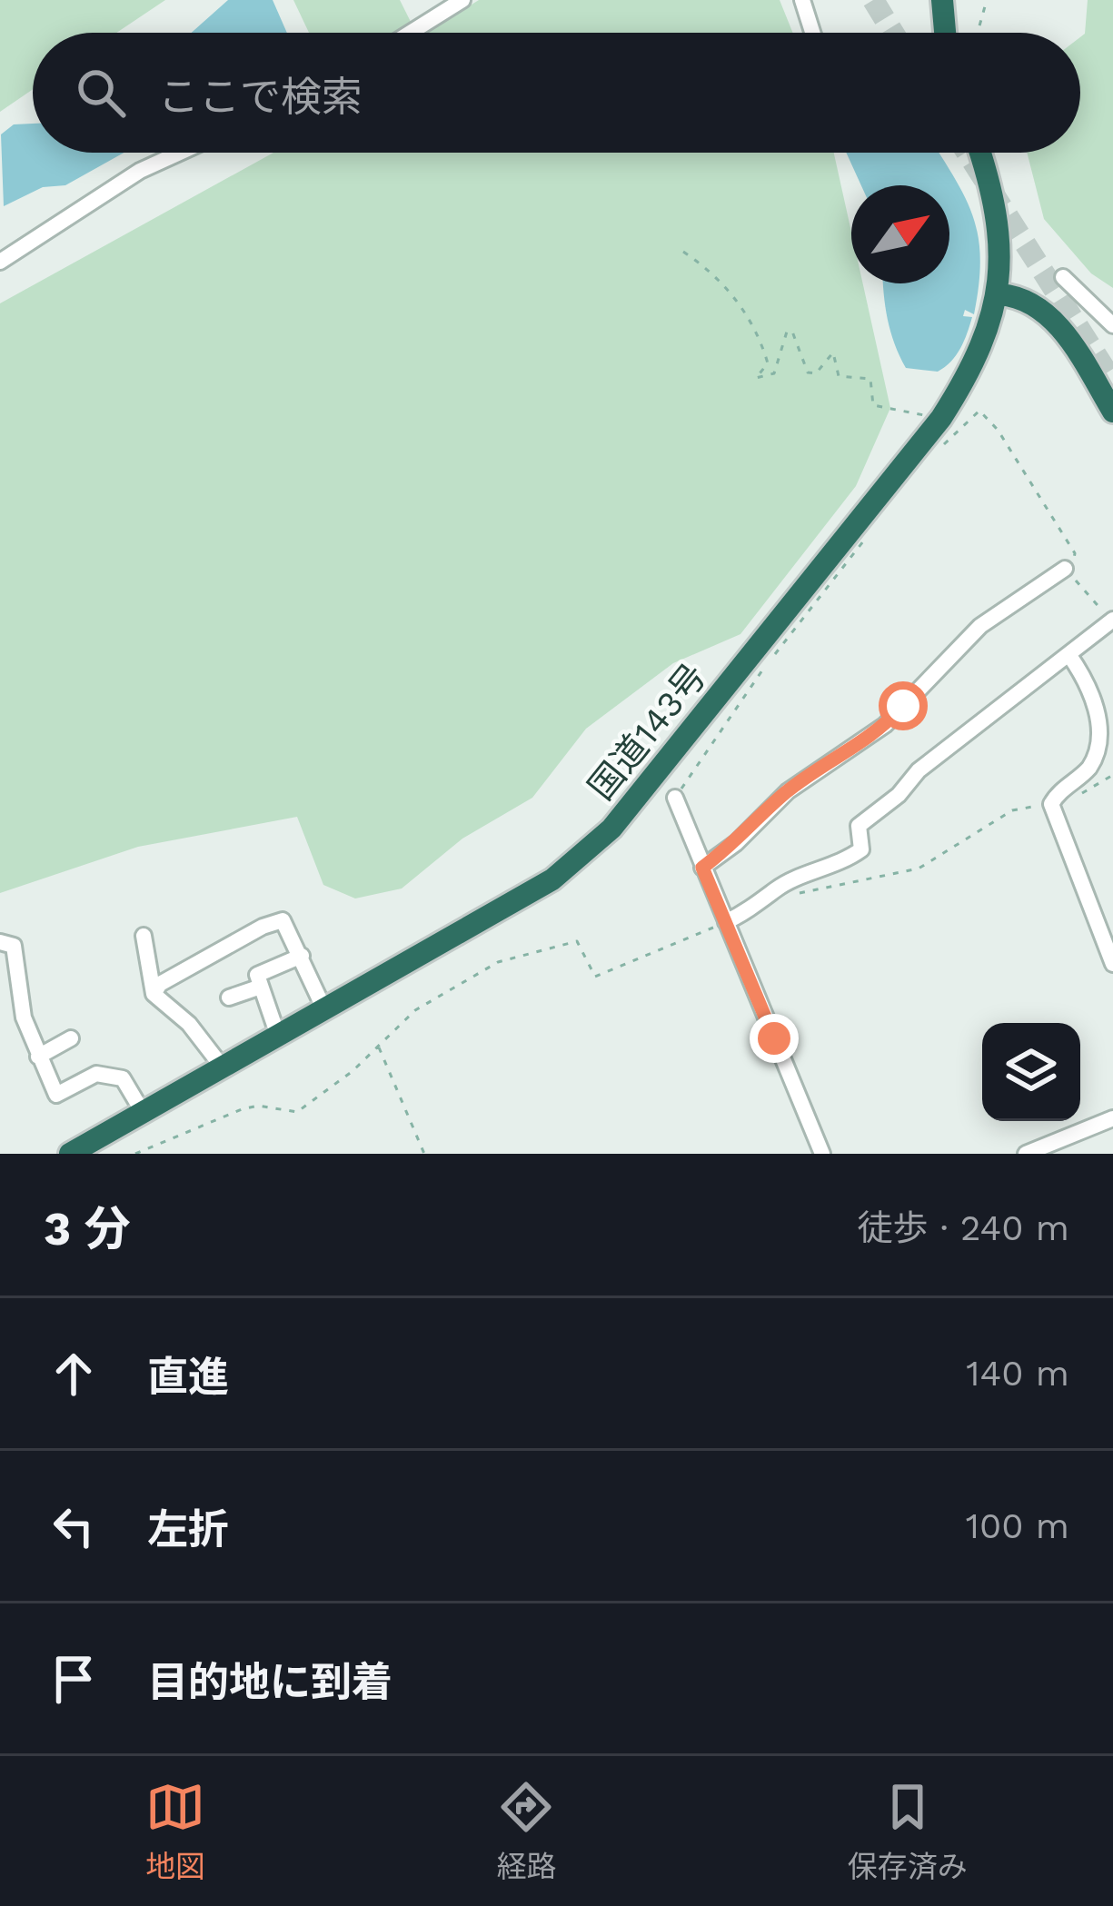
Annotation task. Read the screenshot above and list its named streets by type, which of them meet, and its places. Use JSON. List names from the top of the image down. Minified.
{"streets":{"highway":["国道143号"]},"north":"top right","page":{"search":"ここで検索","heading":["3 分","徒歩 · 240 m"],"list":[["直進","140 m"],["左折","100 m"],"目的地に到着"],"nav":["地図","経路","保存済み"]}}
